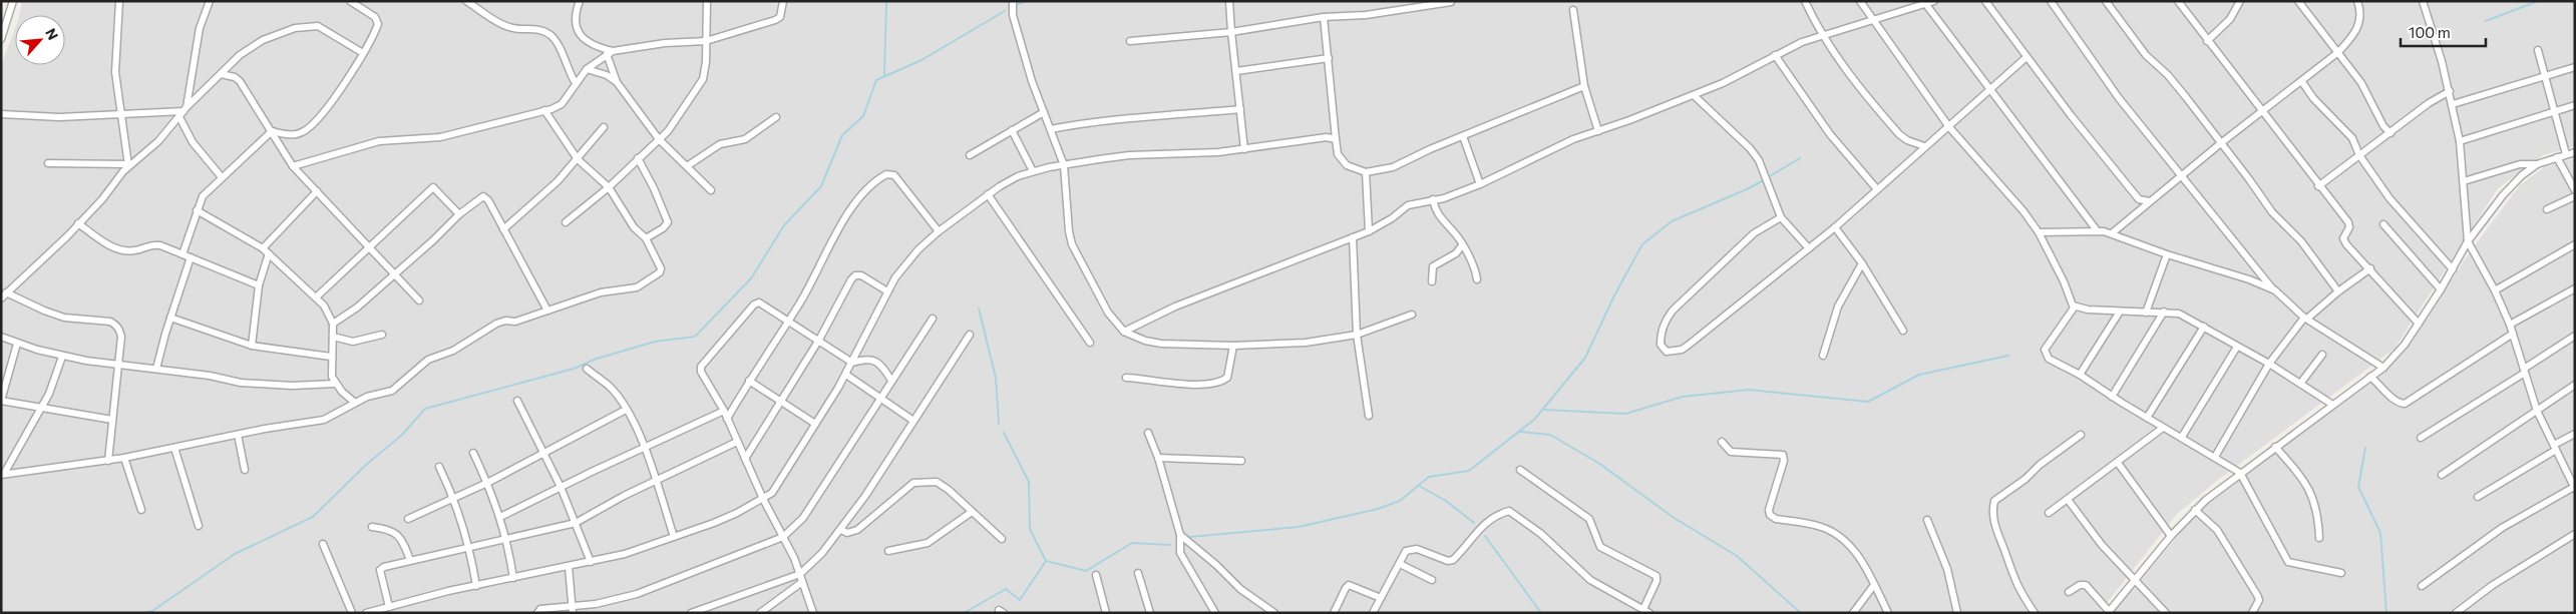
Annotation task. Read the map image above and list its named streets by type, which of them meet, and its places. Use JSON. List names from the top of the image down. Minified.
{"scale_bar":"100 m","north":"top right"}
